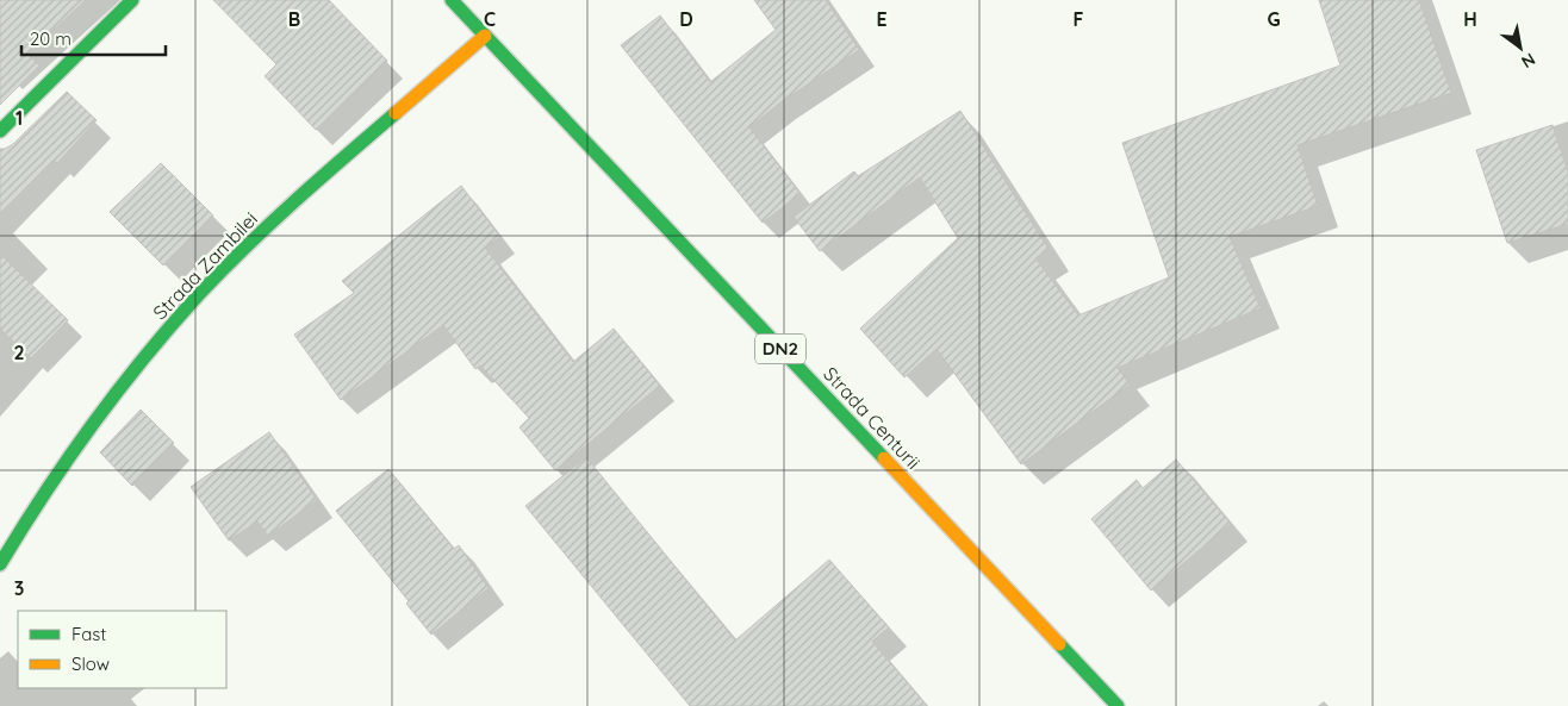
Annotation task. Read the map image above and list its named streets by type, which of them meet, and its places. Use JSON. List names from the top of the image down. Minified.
{"streets":{"main road":["Strada Zambilei","DN2","Strada Centurii"]},"crossings":[["Strada Zambilei","Strada Centurii"]],"legend":["Fast","Slow"],"scale_bar":"20 m","north":"bottom right","grid":{"columns":["B","C","D","E","F","G","H"],"rows":["1","2","3"]}}
